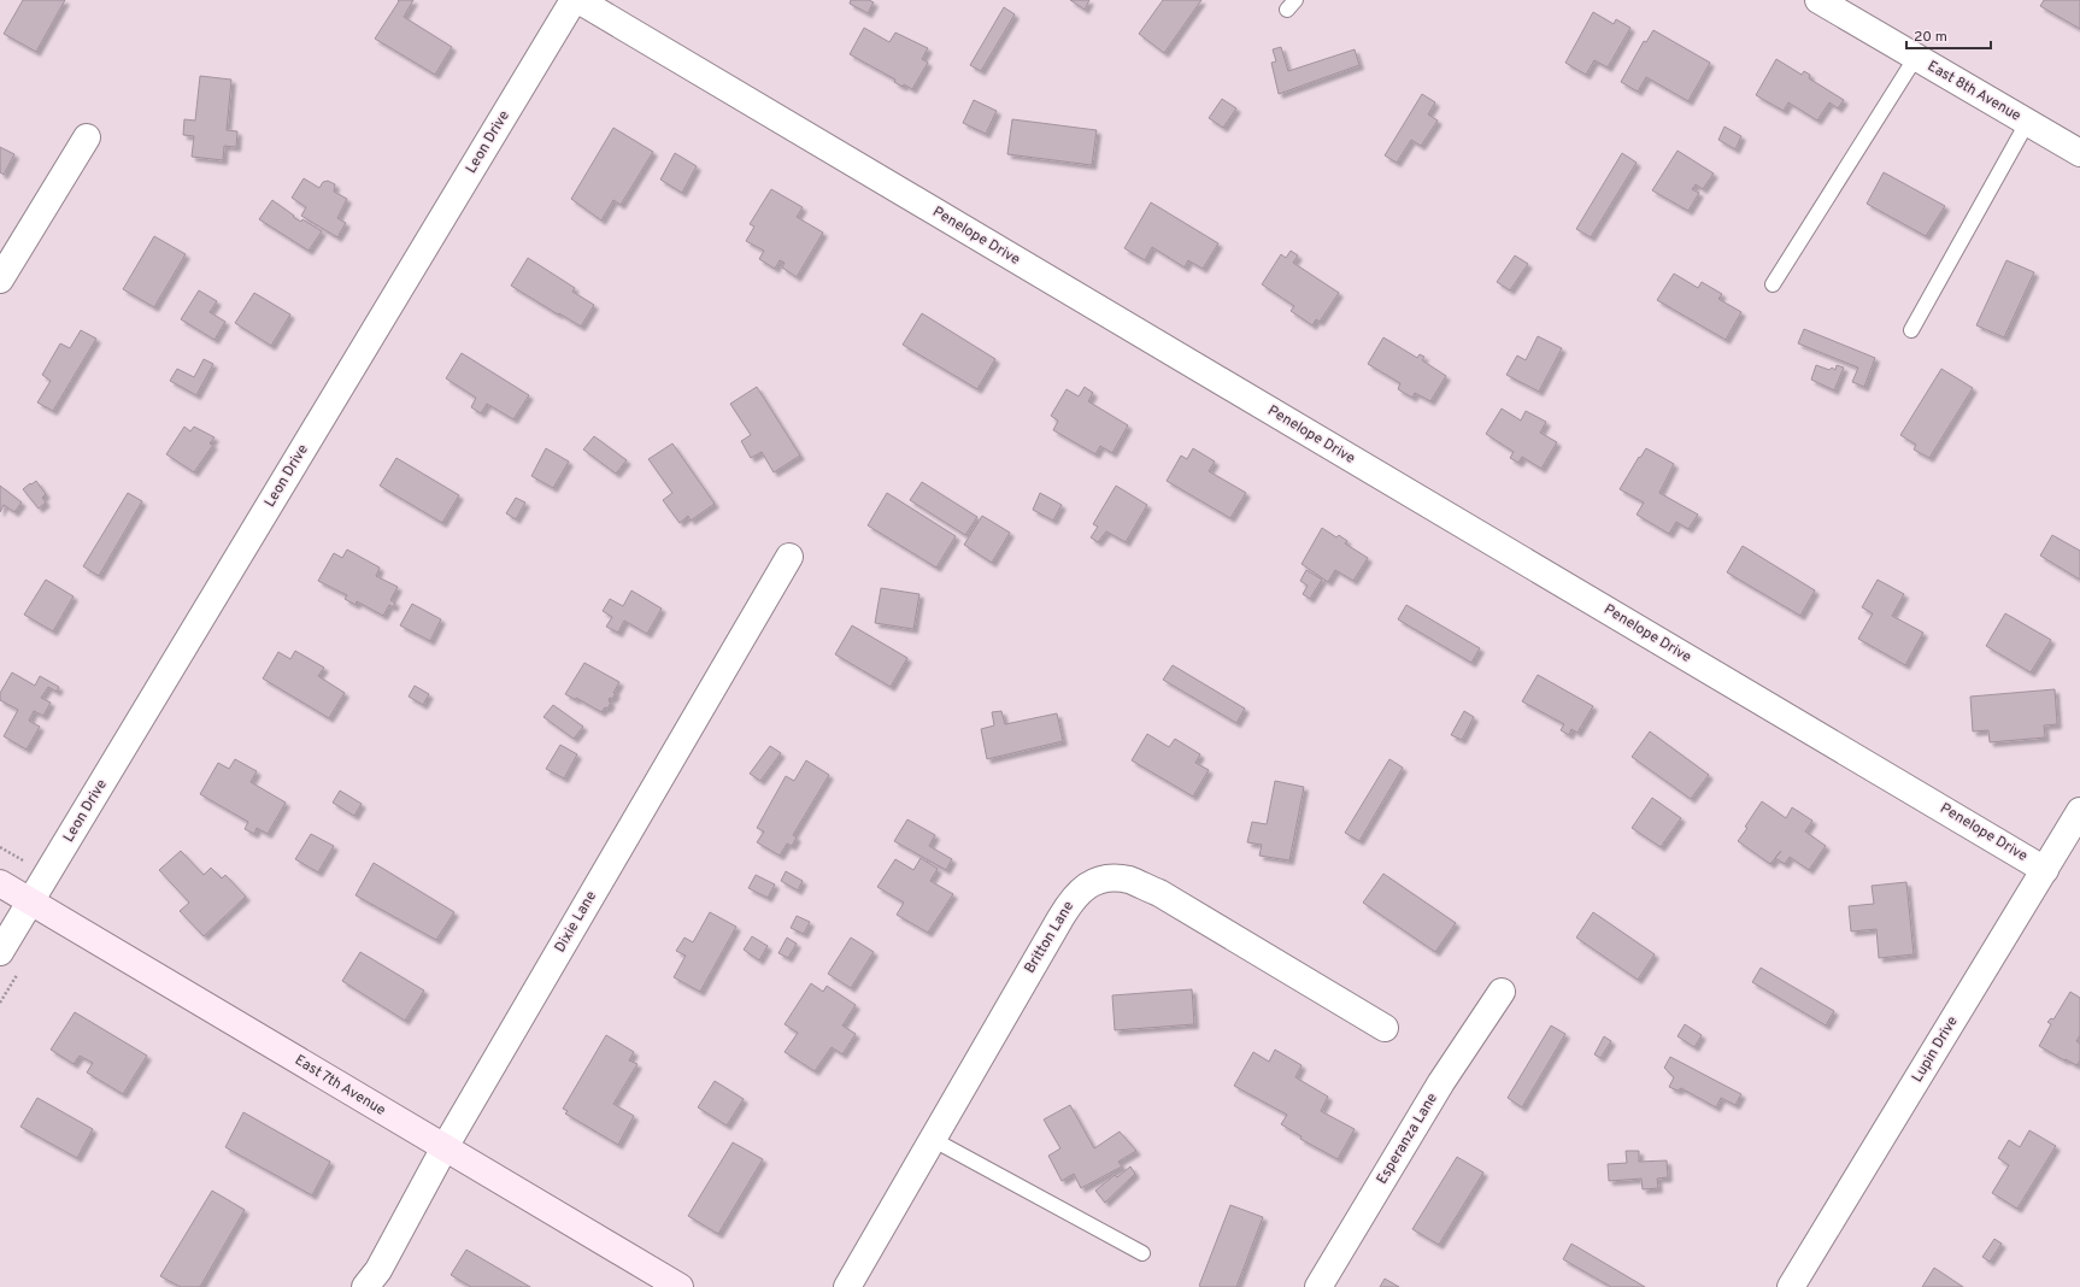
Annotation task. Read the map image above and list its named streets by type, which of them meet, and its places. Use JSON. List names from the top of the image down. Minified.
{"streets":{"main road":["East 7th Avenue"],"street":["East 8th Avenue","Leon Drive","Penelope Drive","Dixie Lane","Britton Lane","Lupin Drive","Esperanza Lane"]},"crossings":[["Leon Drive","East 7th Avenue"],["Penelope Drive","Lupin Drive"],["Dixie Lane","East 7th Avenue"]],"scale_bar":"20 m"}
